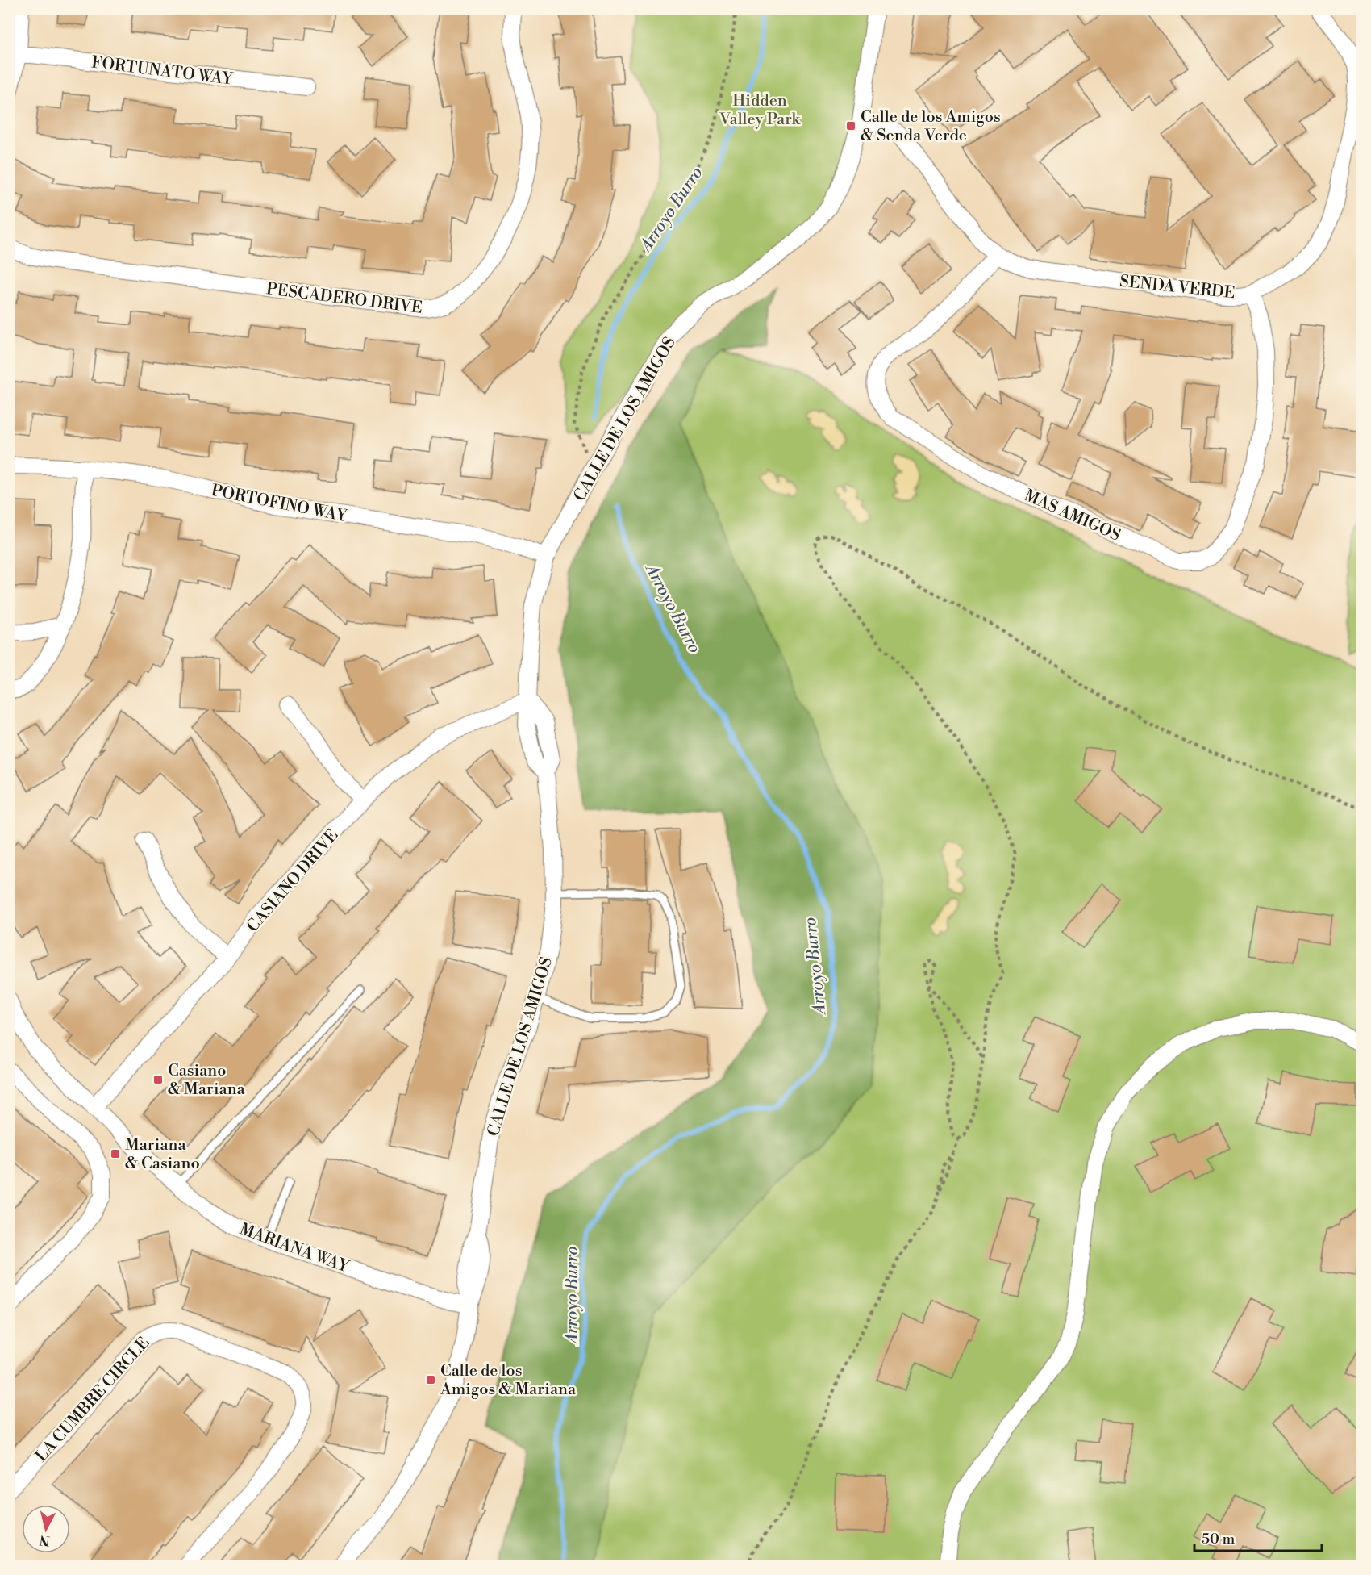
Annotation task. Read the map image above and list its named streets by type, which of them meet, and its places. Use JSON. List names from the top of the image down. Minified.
{"streets":{"street":["FORTUNATO WAY","SENDA VERDE","PESCADERO DRIVE","CALLE DE LOS AMIGOS","PORTOFINO WAY","MAS AMIGOS","CASIANO DRIVE","MARIANA WAY","LA CUMBRE CIRCLE"]},"crossings":[["SENDA VERDE","CALLE DE LOS AMIGOS"],["SENDA VERDE","MAS AMIGOS"],["CALLE DE LOS AMIGOS","PORTOFINO WAY"],["CALLE DE LOS AMIGOS","CASIANO DRIVE"],["CALLE DE LOS AMIGOS","MARIANA WAY"],["CASIANO DRIVE","MARIANA WAY"]],"water":["Arroyo Burro"],"parks":["Hidden Valley Park"],"places":{"transit":["Calle de los Amigos & Senda Verde","Casiano & Mariana","Mariana & Casiano","Calle de los Amigos & Mariana"]},"scale_bar":"50 m","north":"bottom"}
